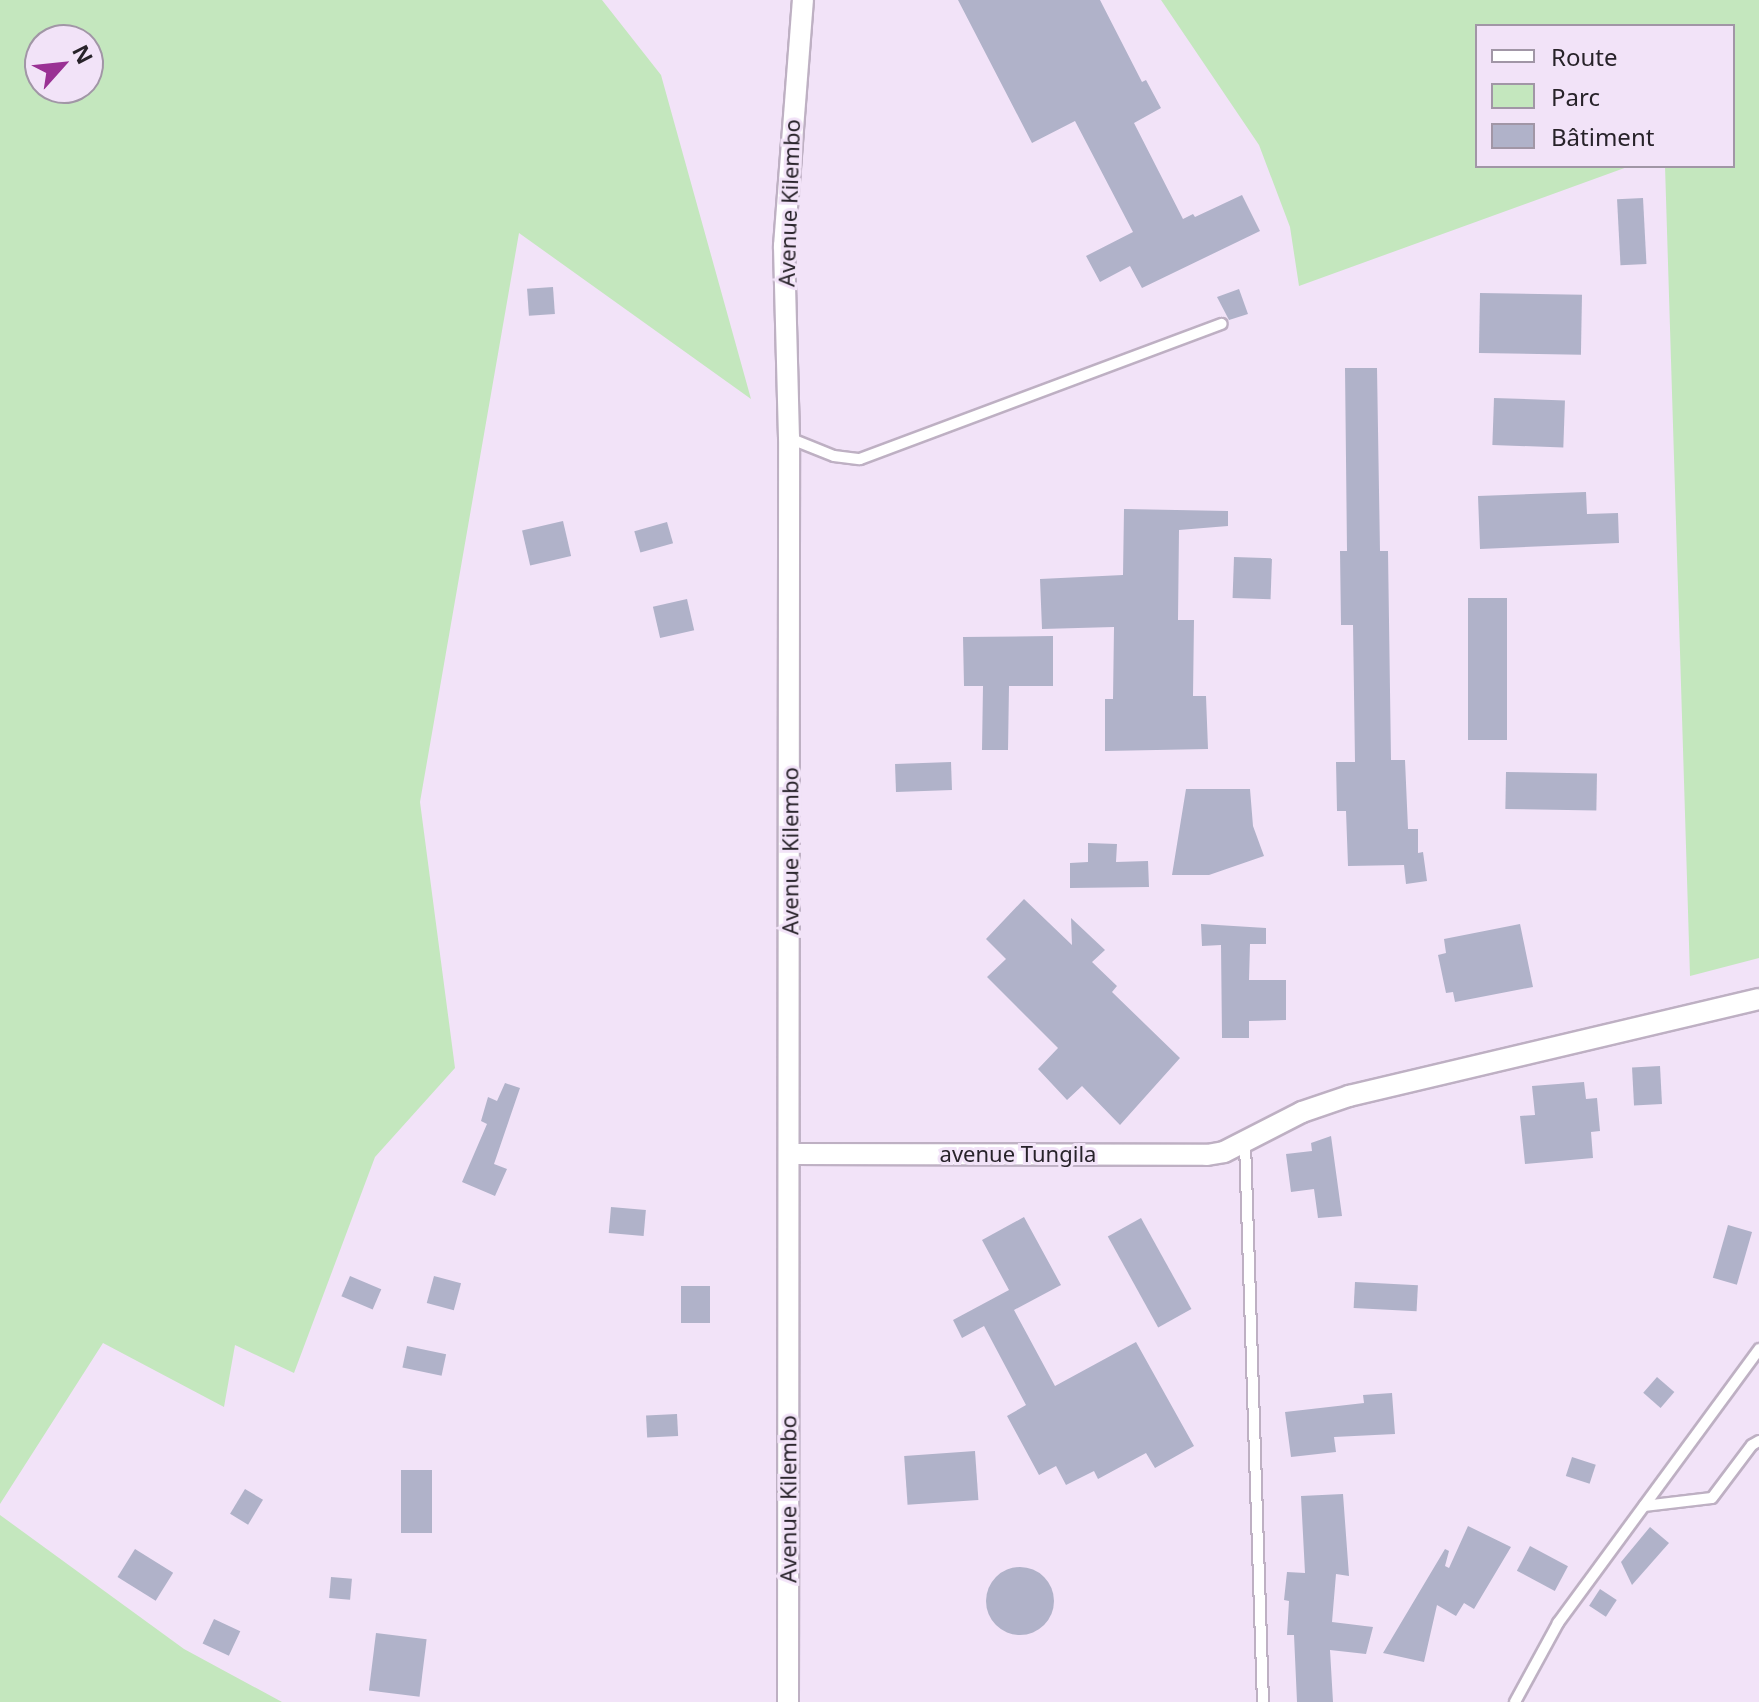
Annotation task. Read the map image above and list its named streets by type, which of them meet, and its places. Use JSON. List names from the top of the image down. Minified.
{"streets":{"street":["Avenue Kilembo","avenue Tungila"]},"crossings":[["Avenue Kilembo","avenue Tungila"]],"legend":["Route","Parc","Bâtiment"],"north":"top right"}
